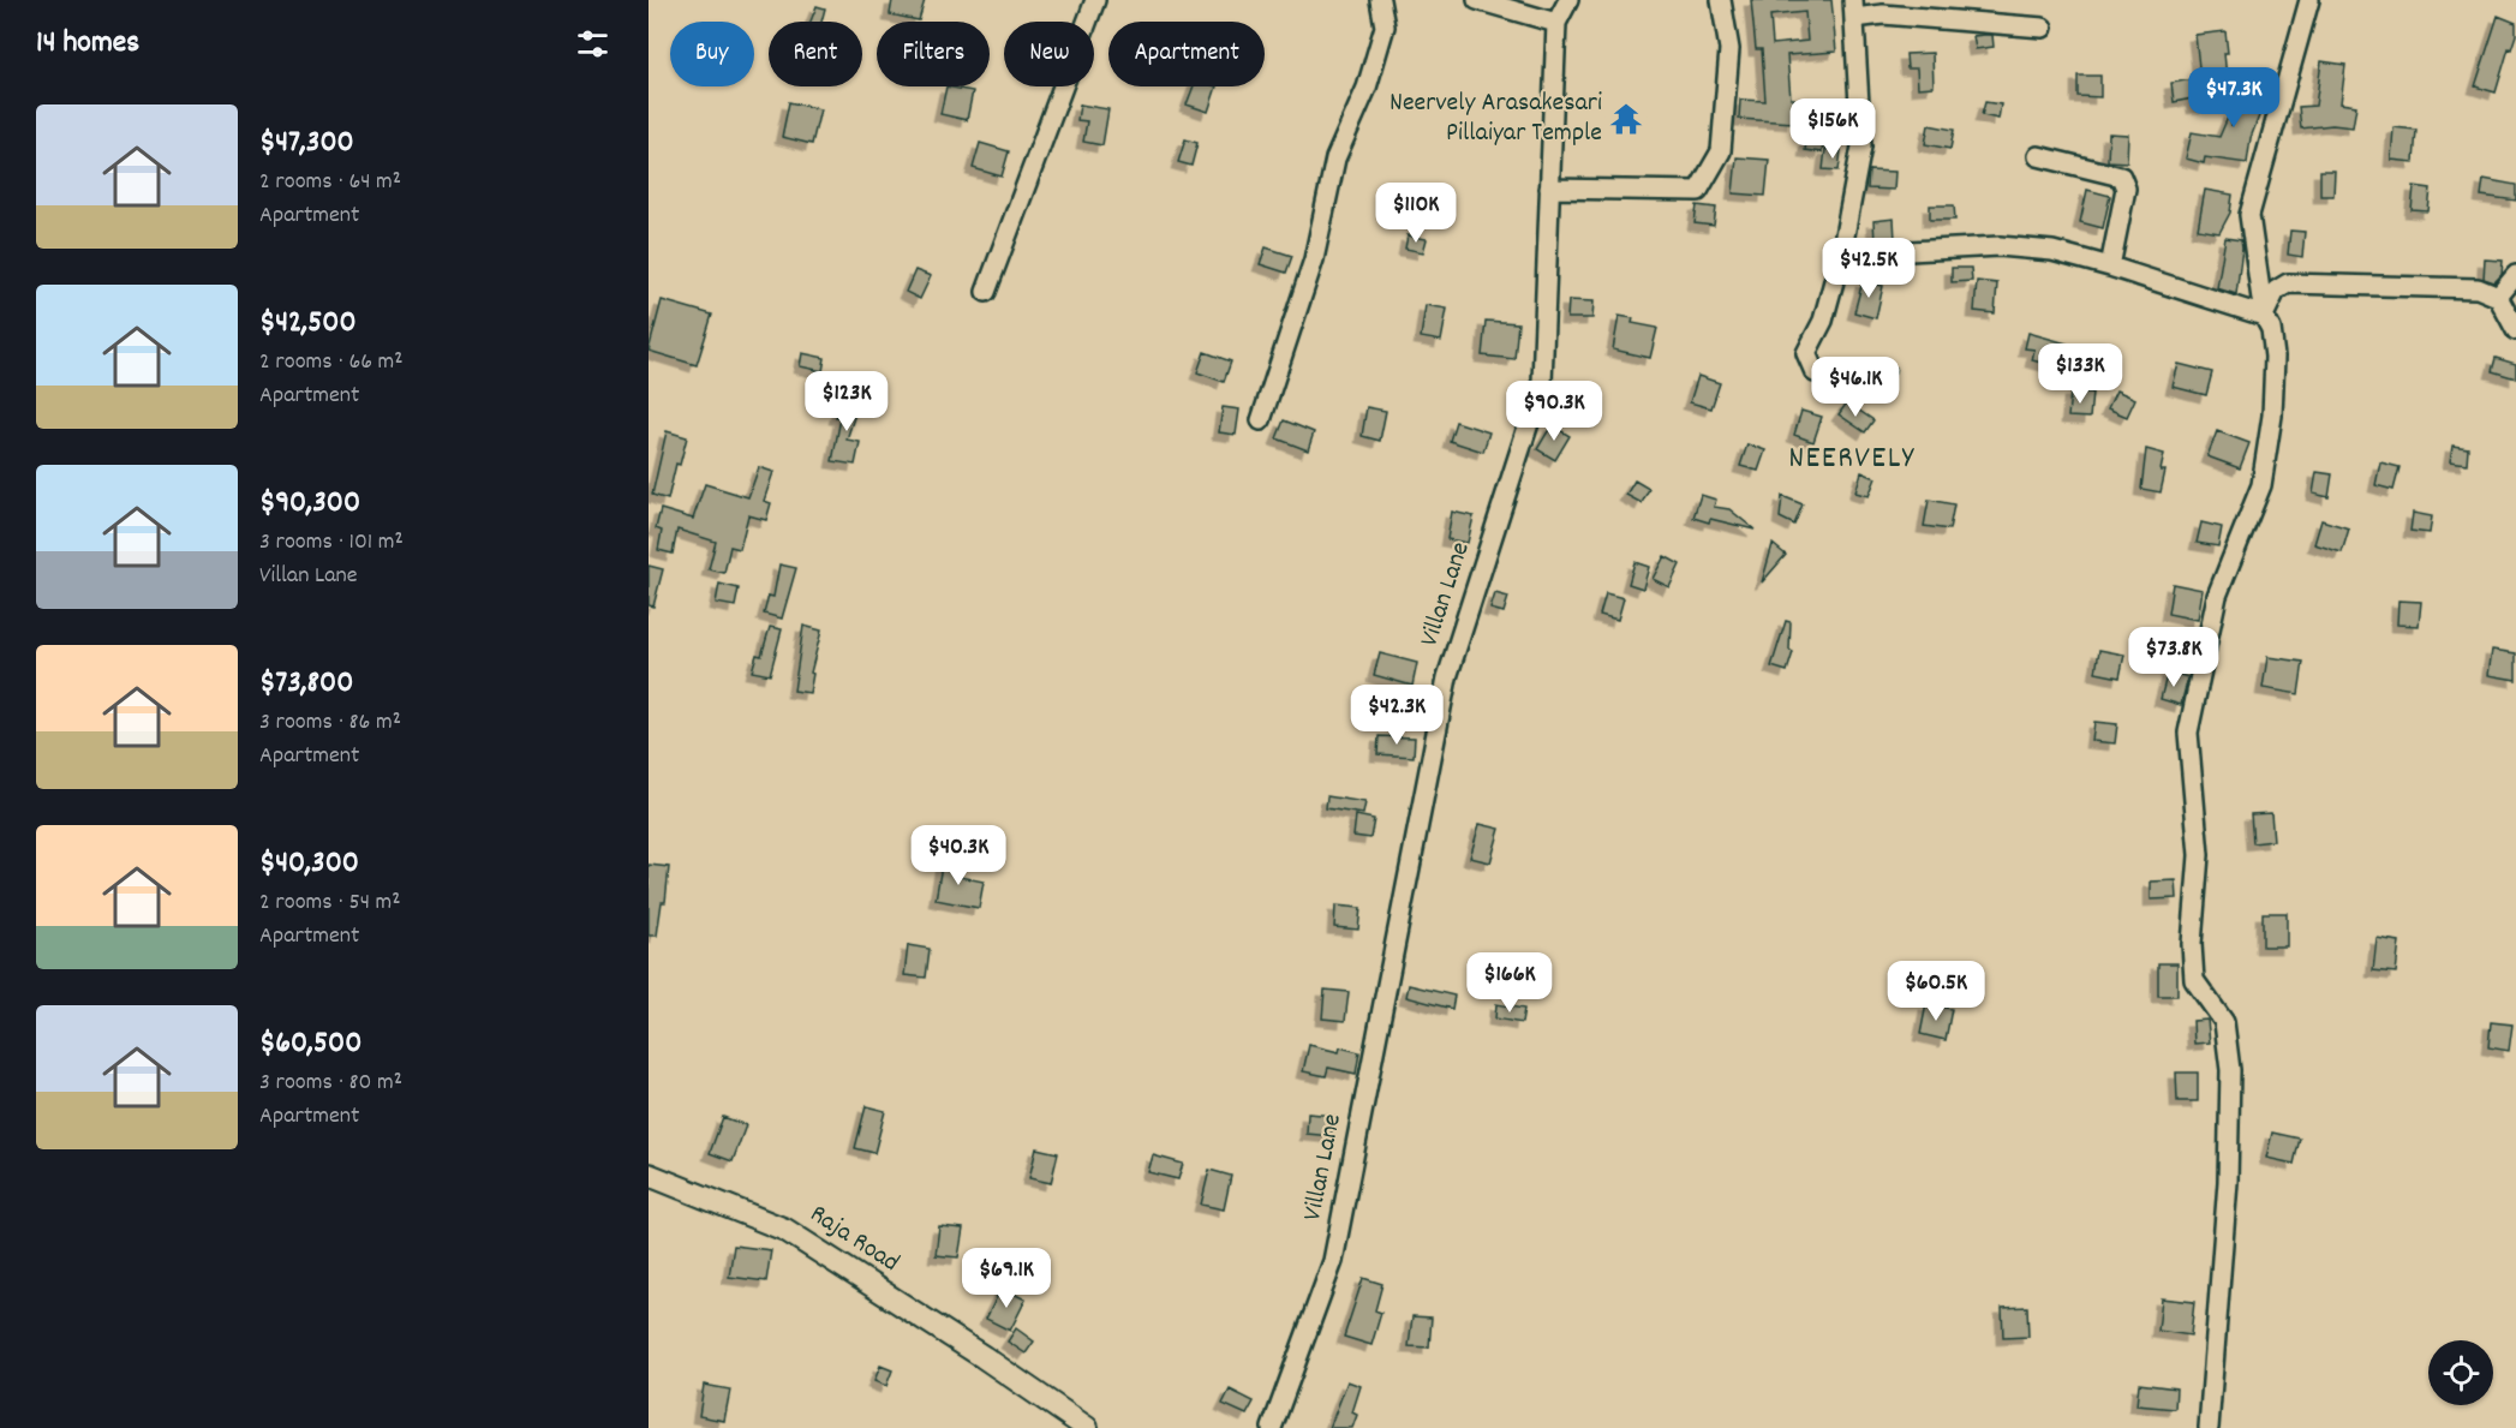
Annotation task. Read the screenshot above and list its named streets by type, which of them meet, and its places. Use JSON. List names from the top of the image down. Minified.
{"streets":{"street":["Villan Lane","Raja Road"]},"districts":["NEERVELY"],"places":{"temple":["Neervely Arasakesari Pillaiyar Temple"]},"page":{"heading":"14 homes","chip":["Buy","Rent","Filters","New","Apartment"],"price":["$47.3K","$156K","$110K","$42.5K","$133K","$46.1K","$123K","$90.3K","$73.8K","$42.3K","$40.3K","$166K","$60.5K","$69.1K"],"list":[{"name":"$47,300","note":"2 rooms · 64 m² · Apartment"},{"name":"$42,500","note":"2 rooms · 66 m² · Apartment"},{"name":"$90,300","note":"3 rooms · 101 m² · Villan Lane"},{"name":"$73,800","note":"3 rooms · 86 m² · Apartment"},{"name":"$40,300","note":"2 rooms · 54 m² · Apartment"},{"name":"$60,500","note":"3 rooms · 80 m² · Apartment"}]}}
